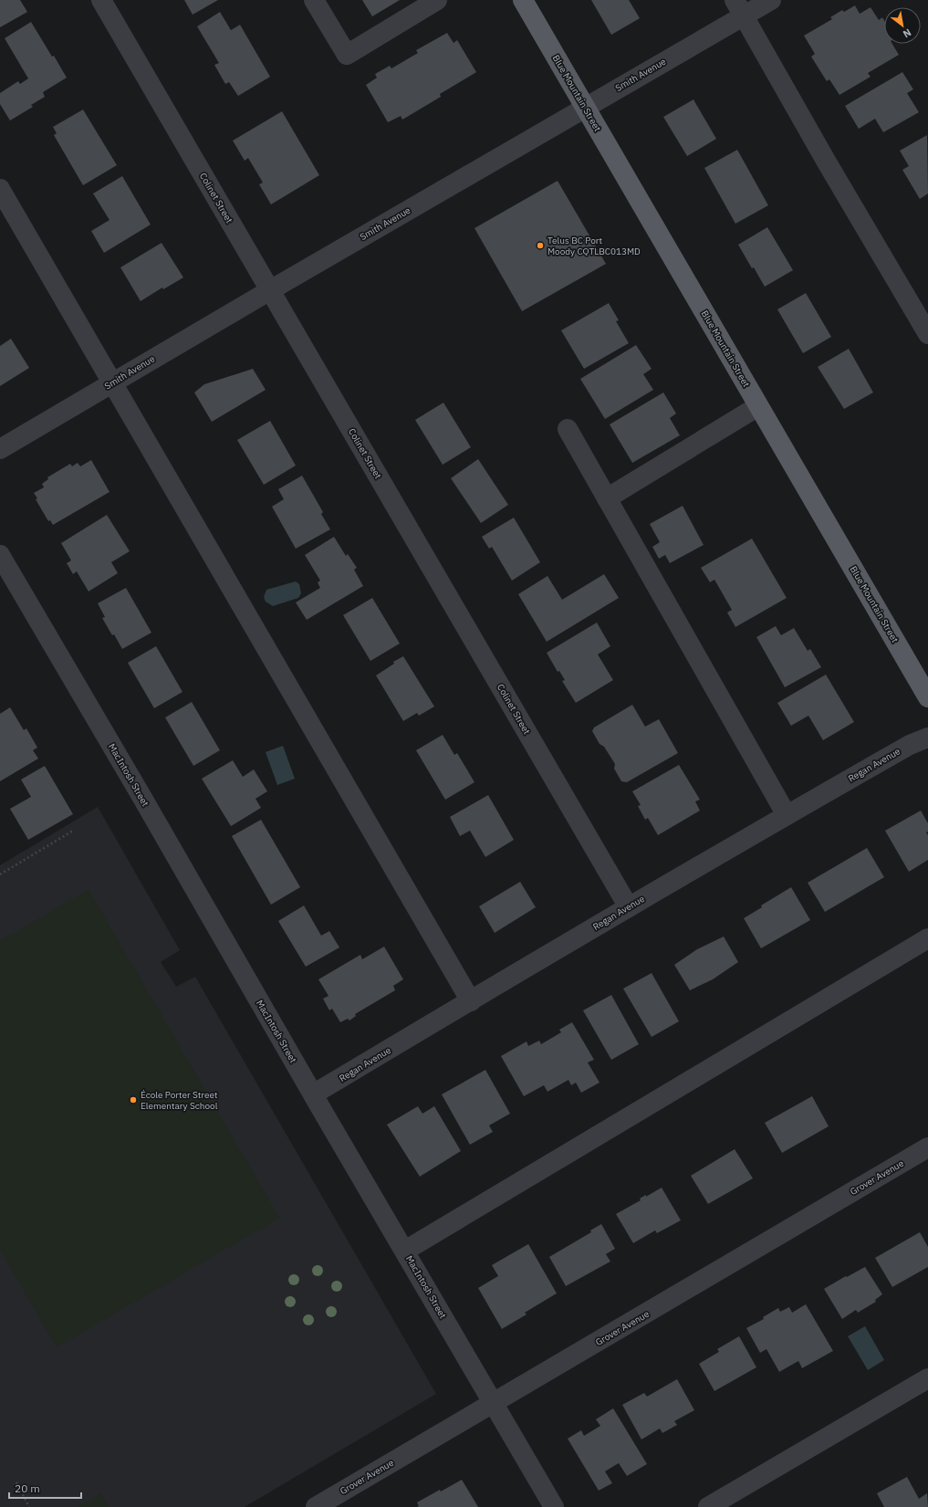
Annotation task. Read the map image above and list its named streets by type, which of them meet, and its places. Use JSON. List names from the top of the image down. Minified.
{"streets":{"main road":["Blue Mountain Street"],"street":["Smith Avenue","Colinet Street","Regan Avenue","MacIntosh Street","Grover Avenue"]},"crossings":[["Smith Avenue","Blue Mountain Street"],["Smith Avenue","Colinet Street"],["Colinet Street","Regan Avenue"],["Regan Avenue","MacIntosh Street"],["MacIntosh Street","Grover Avenue"]],"places":["Telus BC Port Moody CQTLBC013MD","École Porter Street Elementary School"],"scale_bar":"20 m","north":"bottom right"}
